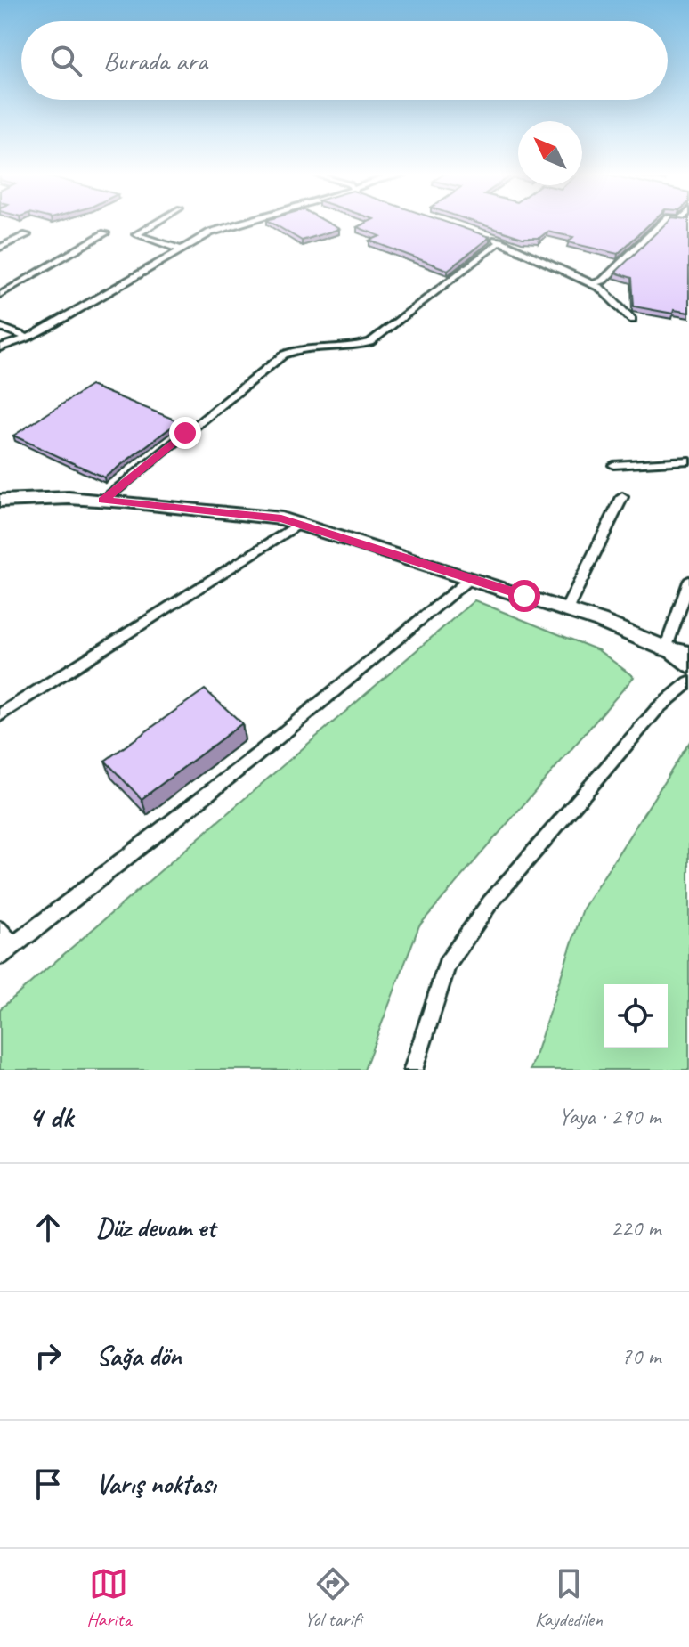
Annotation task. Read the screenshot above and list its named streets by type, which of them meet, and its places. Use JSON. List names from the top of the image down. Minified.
{"north":"top left","page":{"search":"Burada ara","heading":["4 dk","Yaya · 290 m"],"list":[["Düz devam et","220 m"],["Sağa dön","70 m"],"Varış noktası"],"nav":["Harita","Yol tarifi","Kaydedilen"]}}
